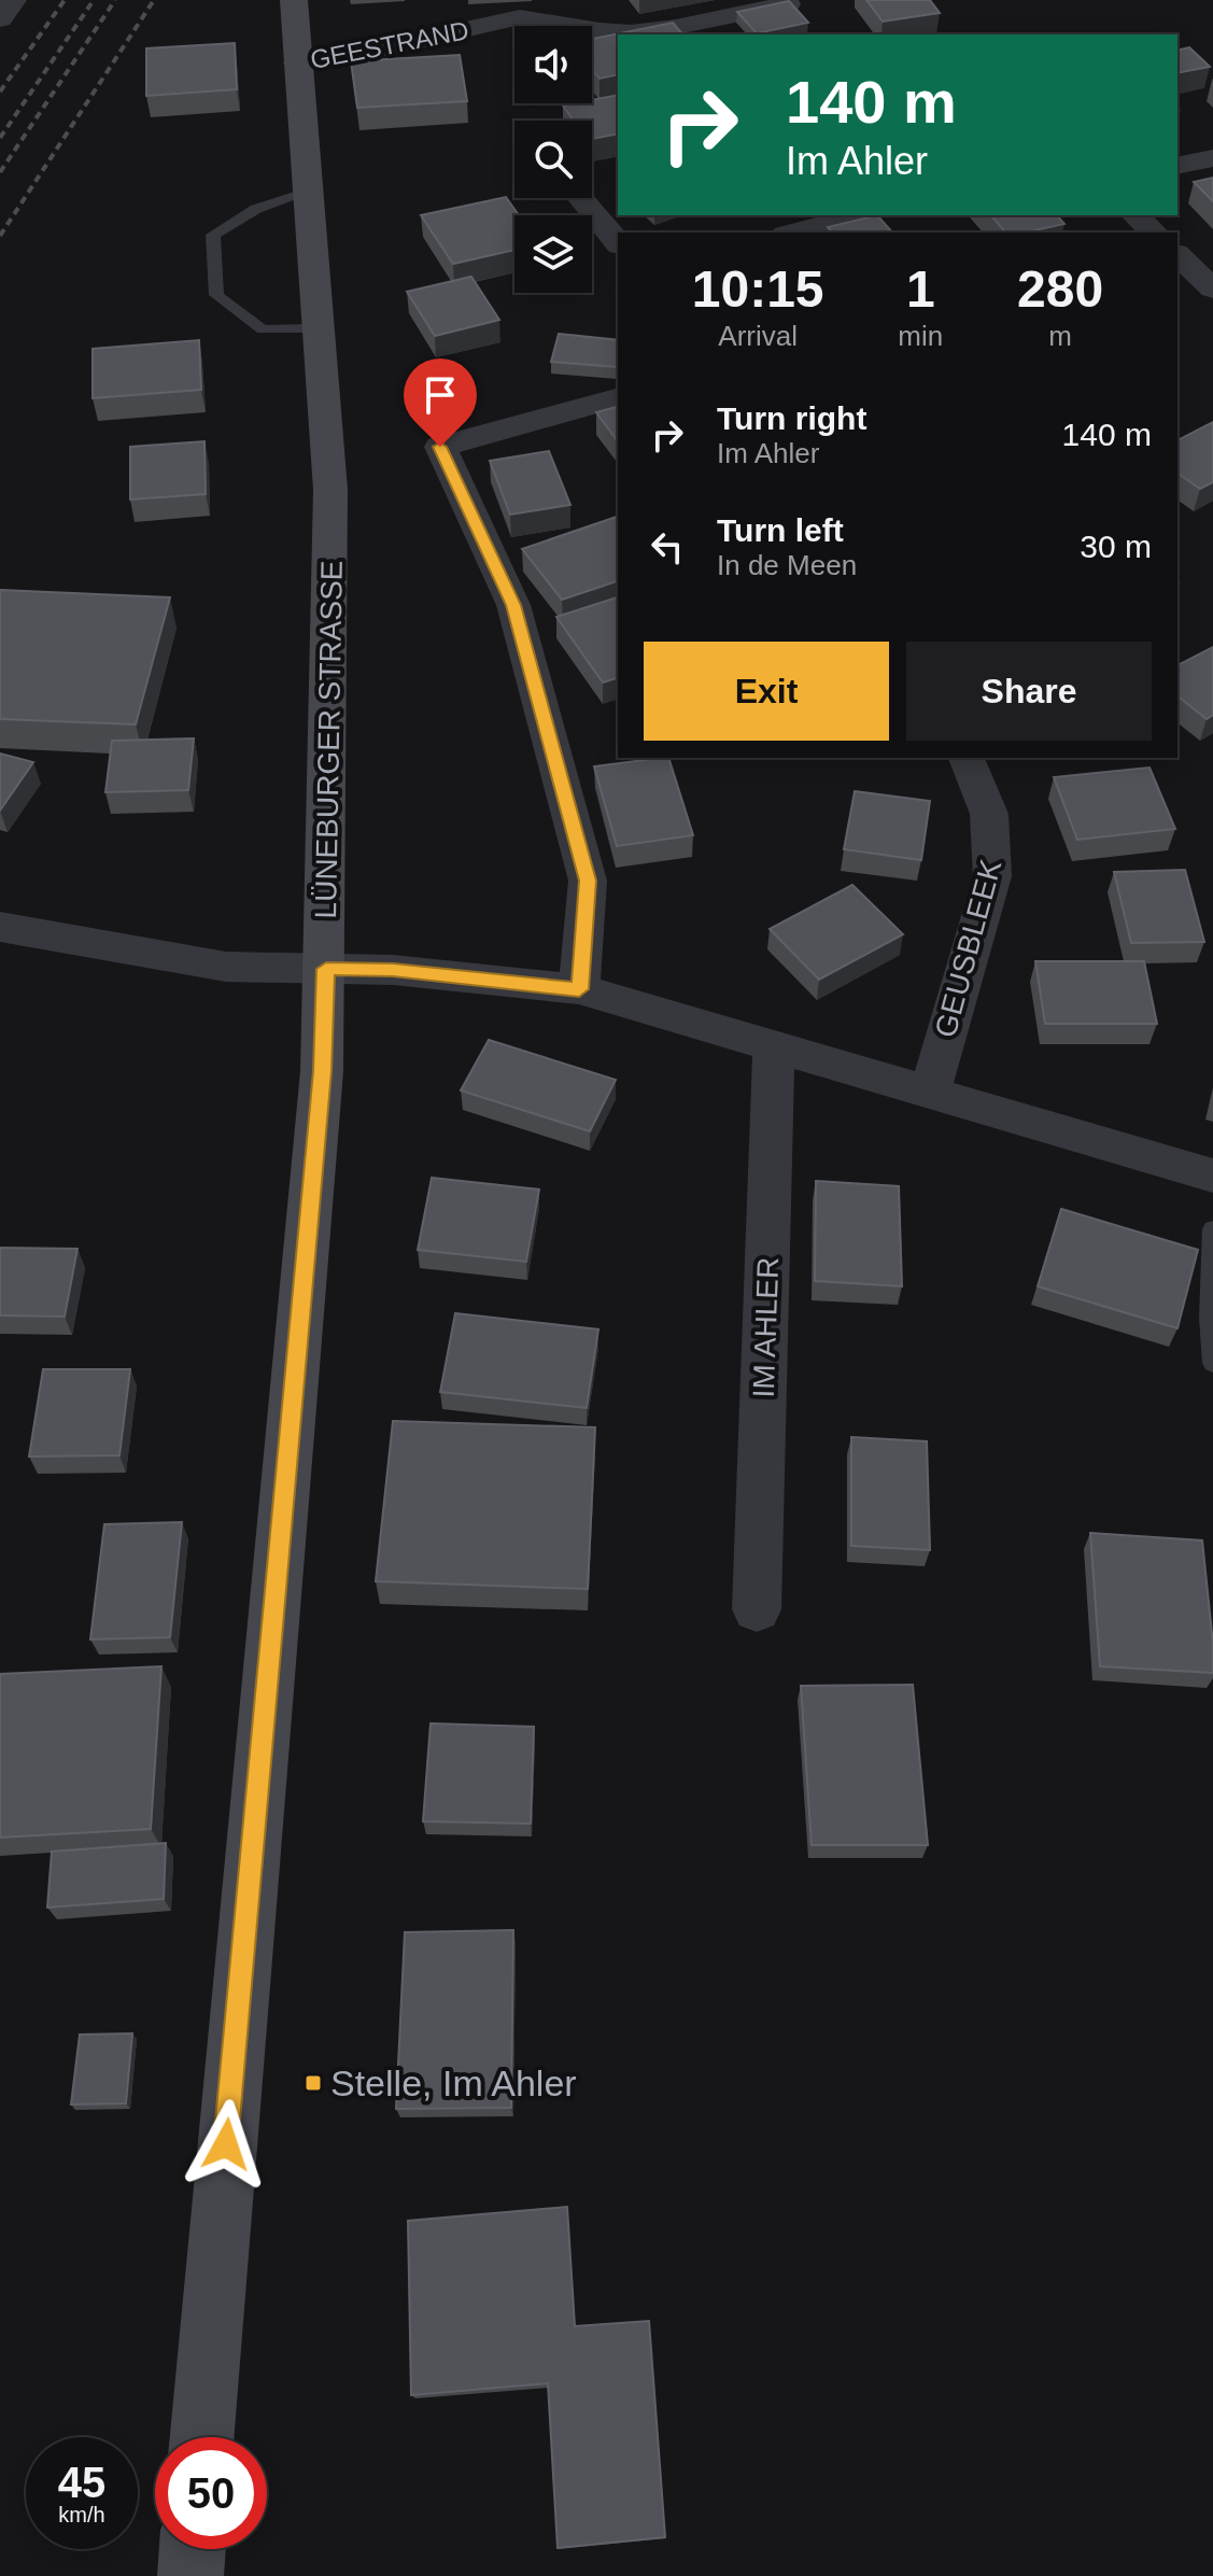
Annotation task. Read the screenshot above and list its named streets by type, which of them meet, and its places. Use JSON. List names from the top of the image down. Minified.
{"streets":{"main road":["LÜNEBURGER STRASSE"],"street":["GEESTRAND","GEUSBLEEK","IM AHLER"]},"crossings":[["GEESTRAND","LÜNEBURGER STRASSE"]],"places":{"transit":["Stelle, Im Ahler"]},"page":{"turn":["140 m","Im Ahler"],"eta":["10:15","Arrival","1","min","280","m"],"list":[{"name":"Turn right","note":"Im Ahler","value":"140 m"},{"name":"Turn left","note":"In de Meen","value":"30 m"}],"buttons":["Exit","Share"],"speed":"45 km/h","limit":"50"}}
